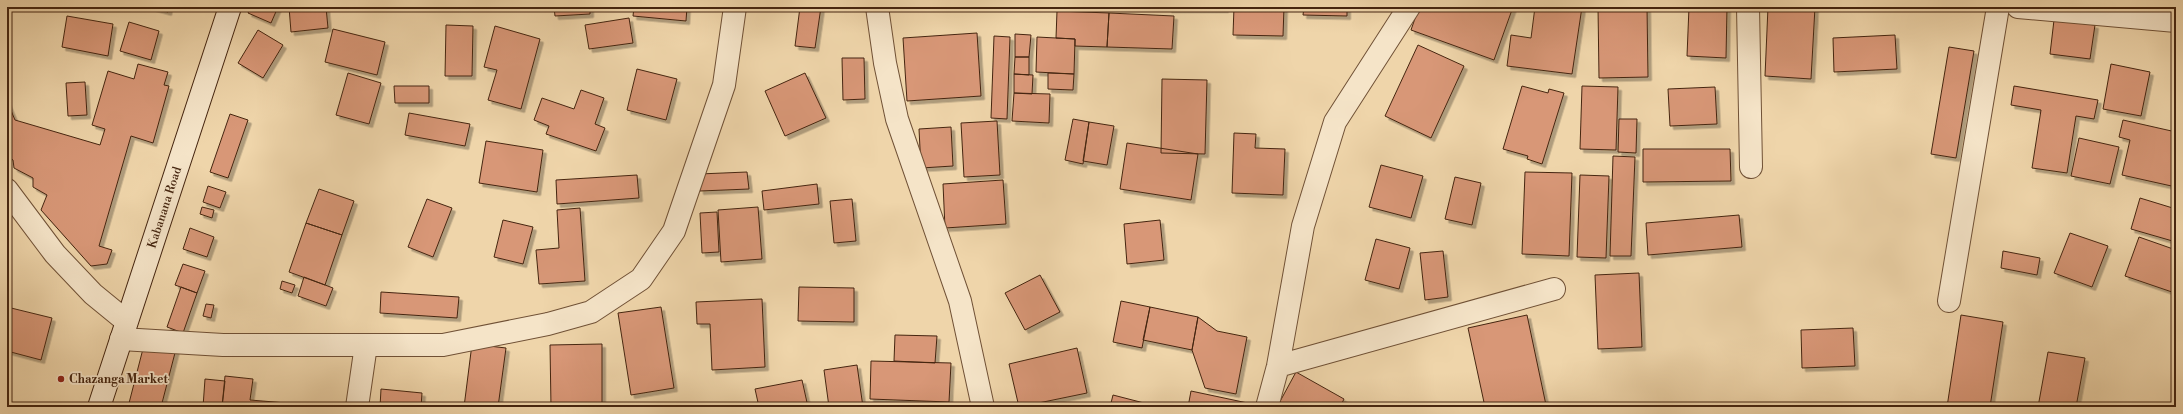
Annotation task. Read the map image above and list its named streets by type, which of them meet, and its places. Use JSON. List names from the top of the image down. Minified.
{"streets":{"street":["Kabanana Road"]},"places":["Chazanga Market"]}
